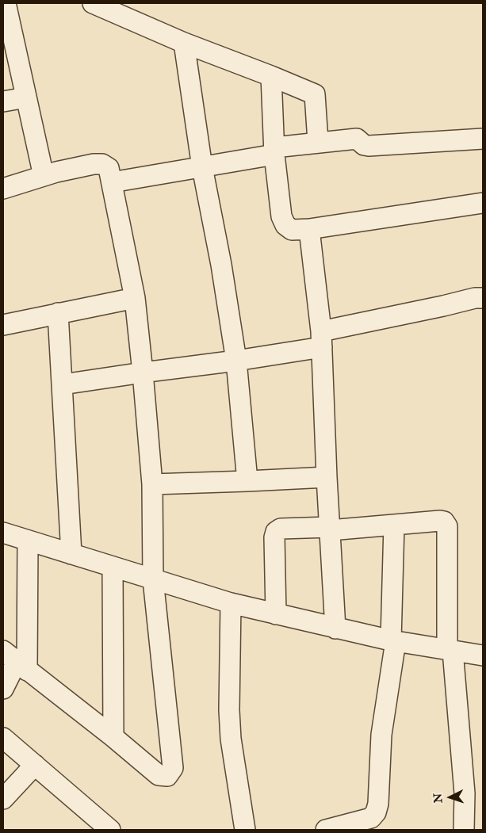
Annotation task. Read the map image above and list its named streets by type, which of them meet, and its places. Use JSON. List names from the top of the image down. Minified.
{"north":"left"}
